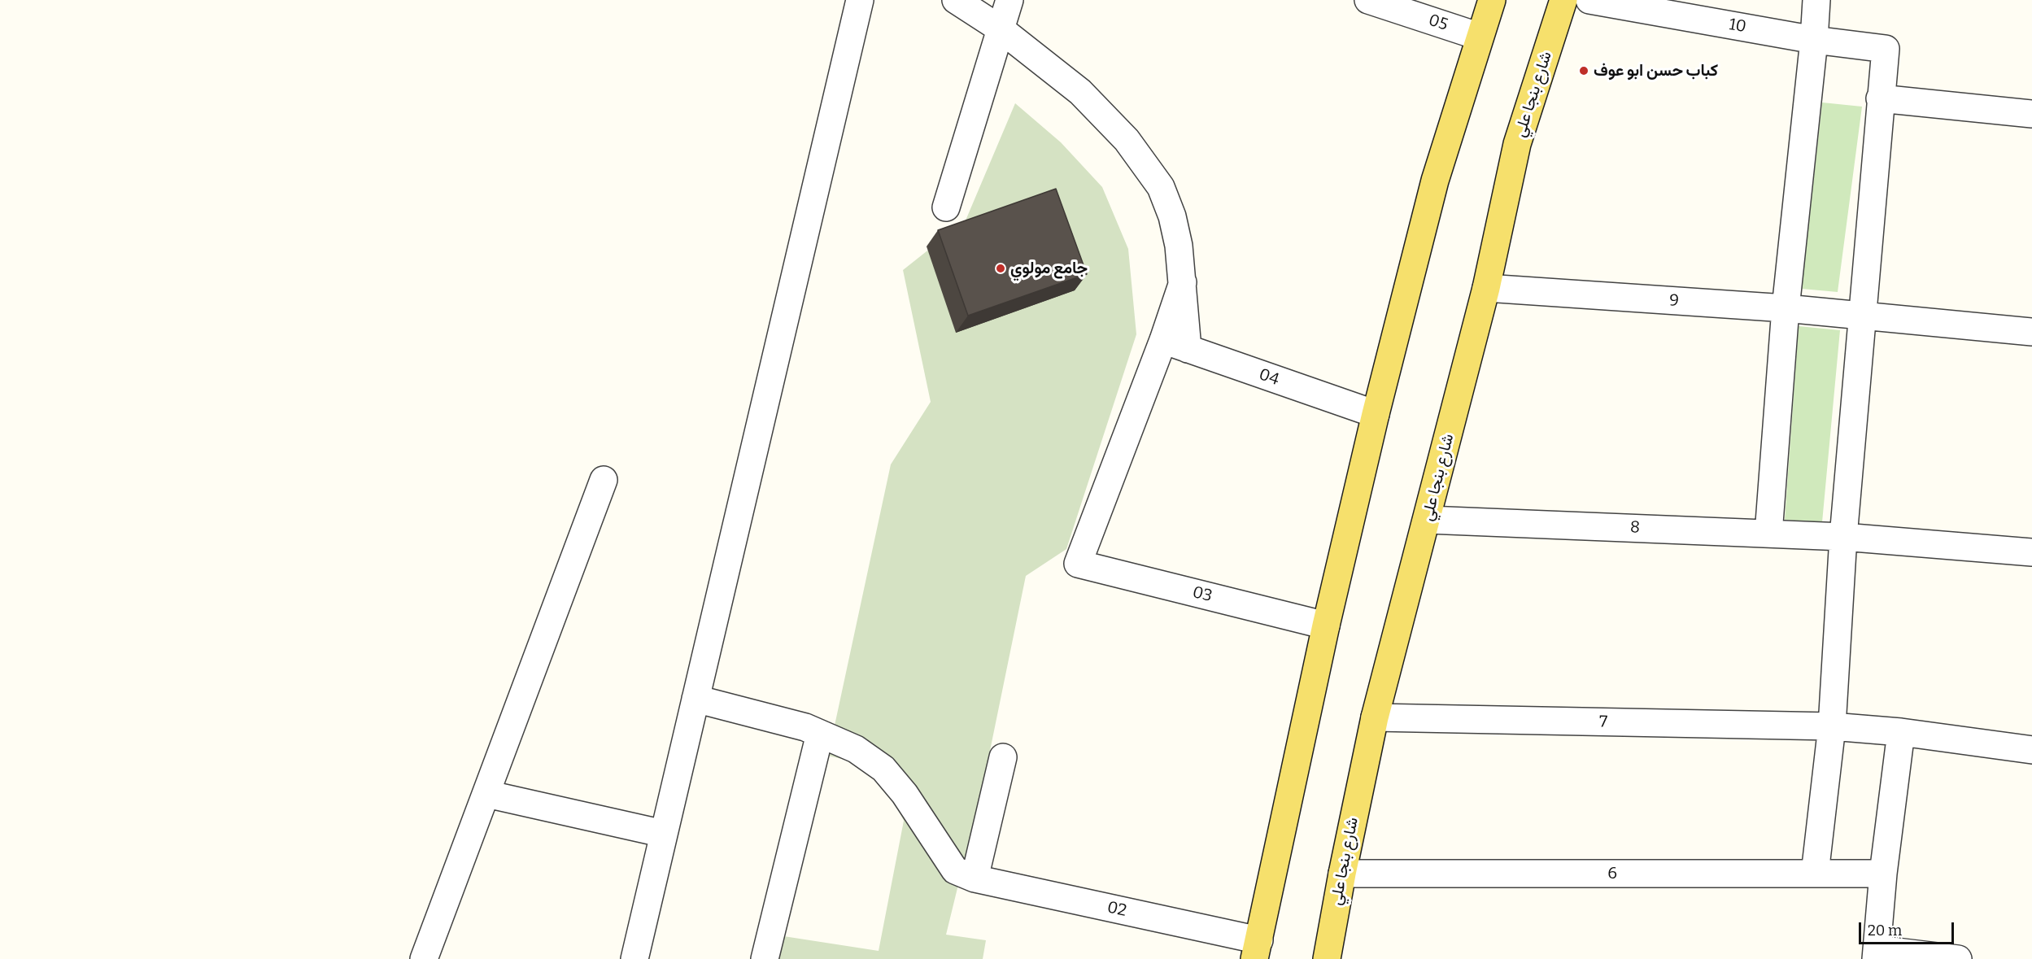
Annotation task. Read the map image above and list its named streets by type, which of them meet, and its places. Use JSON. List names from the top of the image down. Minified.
{"streets":{"main road":["شارع بنجا علي"],"street":["05","10","9","04","8","03","7","6","02"]},"crossings":[["شارع بنجا علي","9"],["شارع بنجا علي","8"],["شارع بنجا علي","7"],["شارع بنجا علي","6"],["04","03"]],"places":["كباب حسن ابو عوف","جامع مولوي"],"scale_bar":"20 m"}
